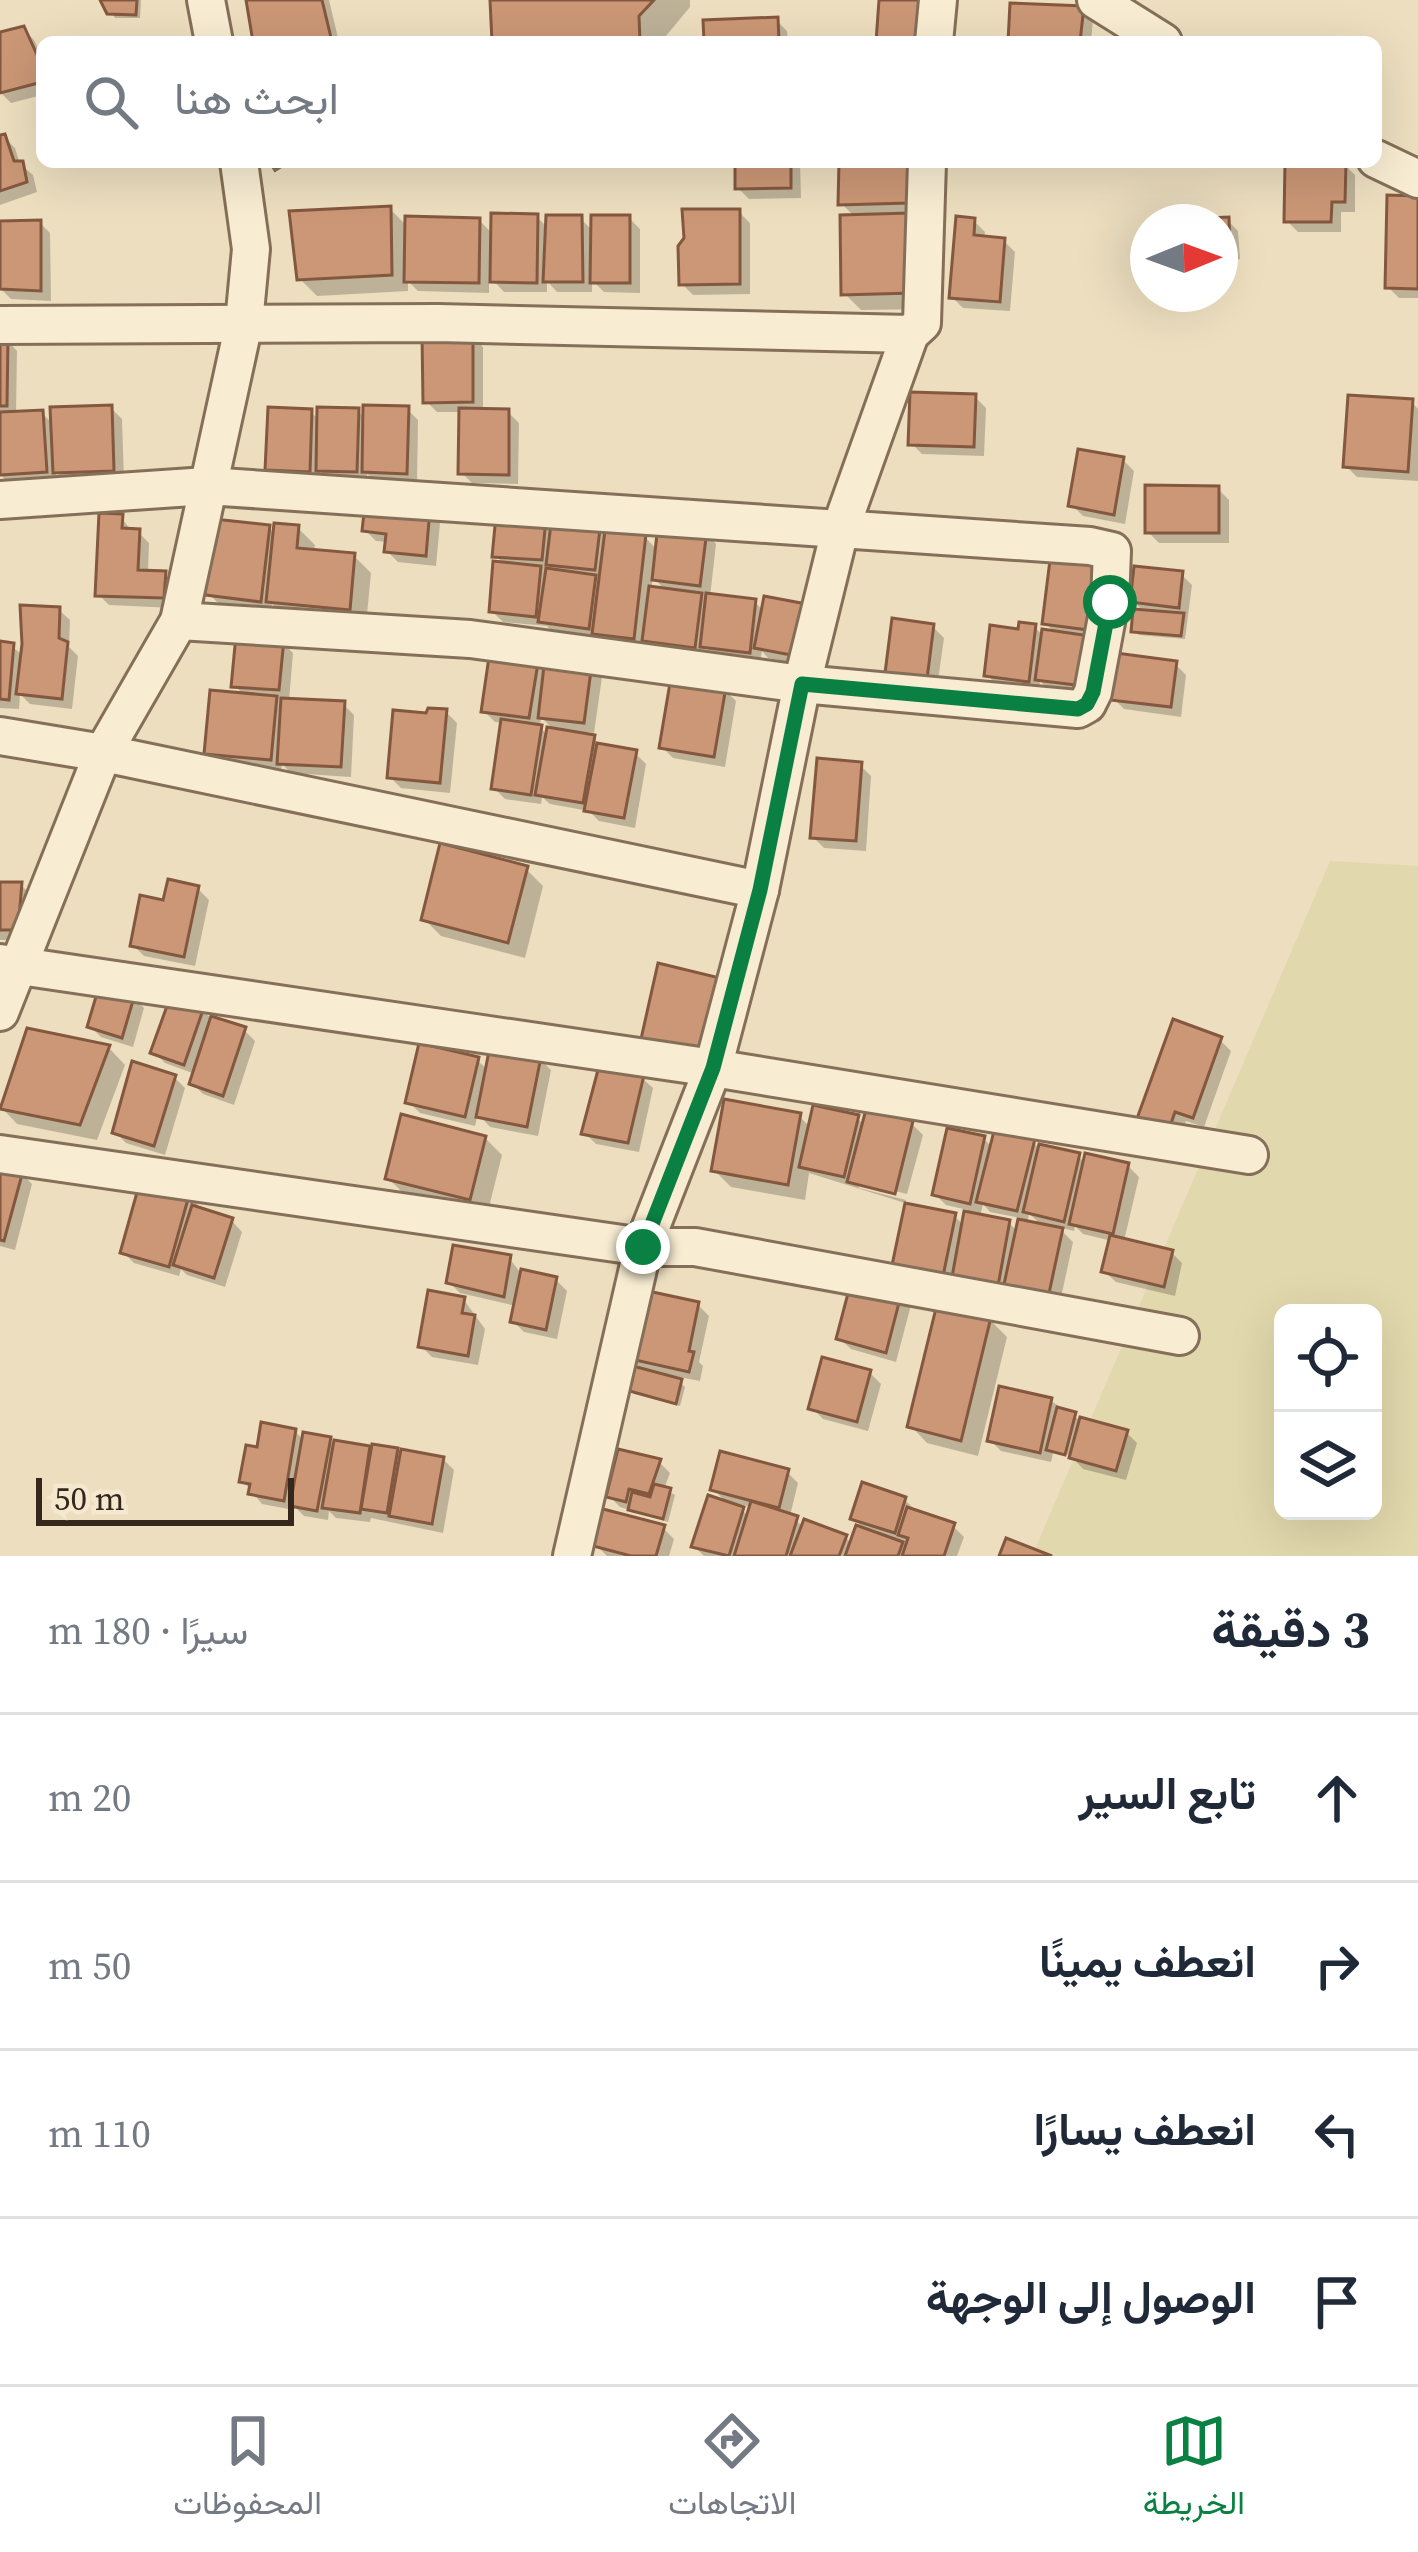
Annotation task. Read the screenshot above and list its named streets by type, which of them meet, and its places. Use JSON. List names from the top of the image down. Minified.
{"scale_bar":"50 m","north":"right","page":{"search":"ابحث هنا","scale":"50 m","heading":["3 دقيقة","سيرًا · 180 m"],"list":[["تابع السير","20 m"],["انعطف يمينًا","50 m"],["انعطف يسارًا","110 m"],"الوصول إلى الوجهة"],"nav":["الخريطة","الاتجاهات","المحفوظات"]}}
